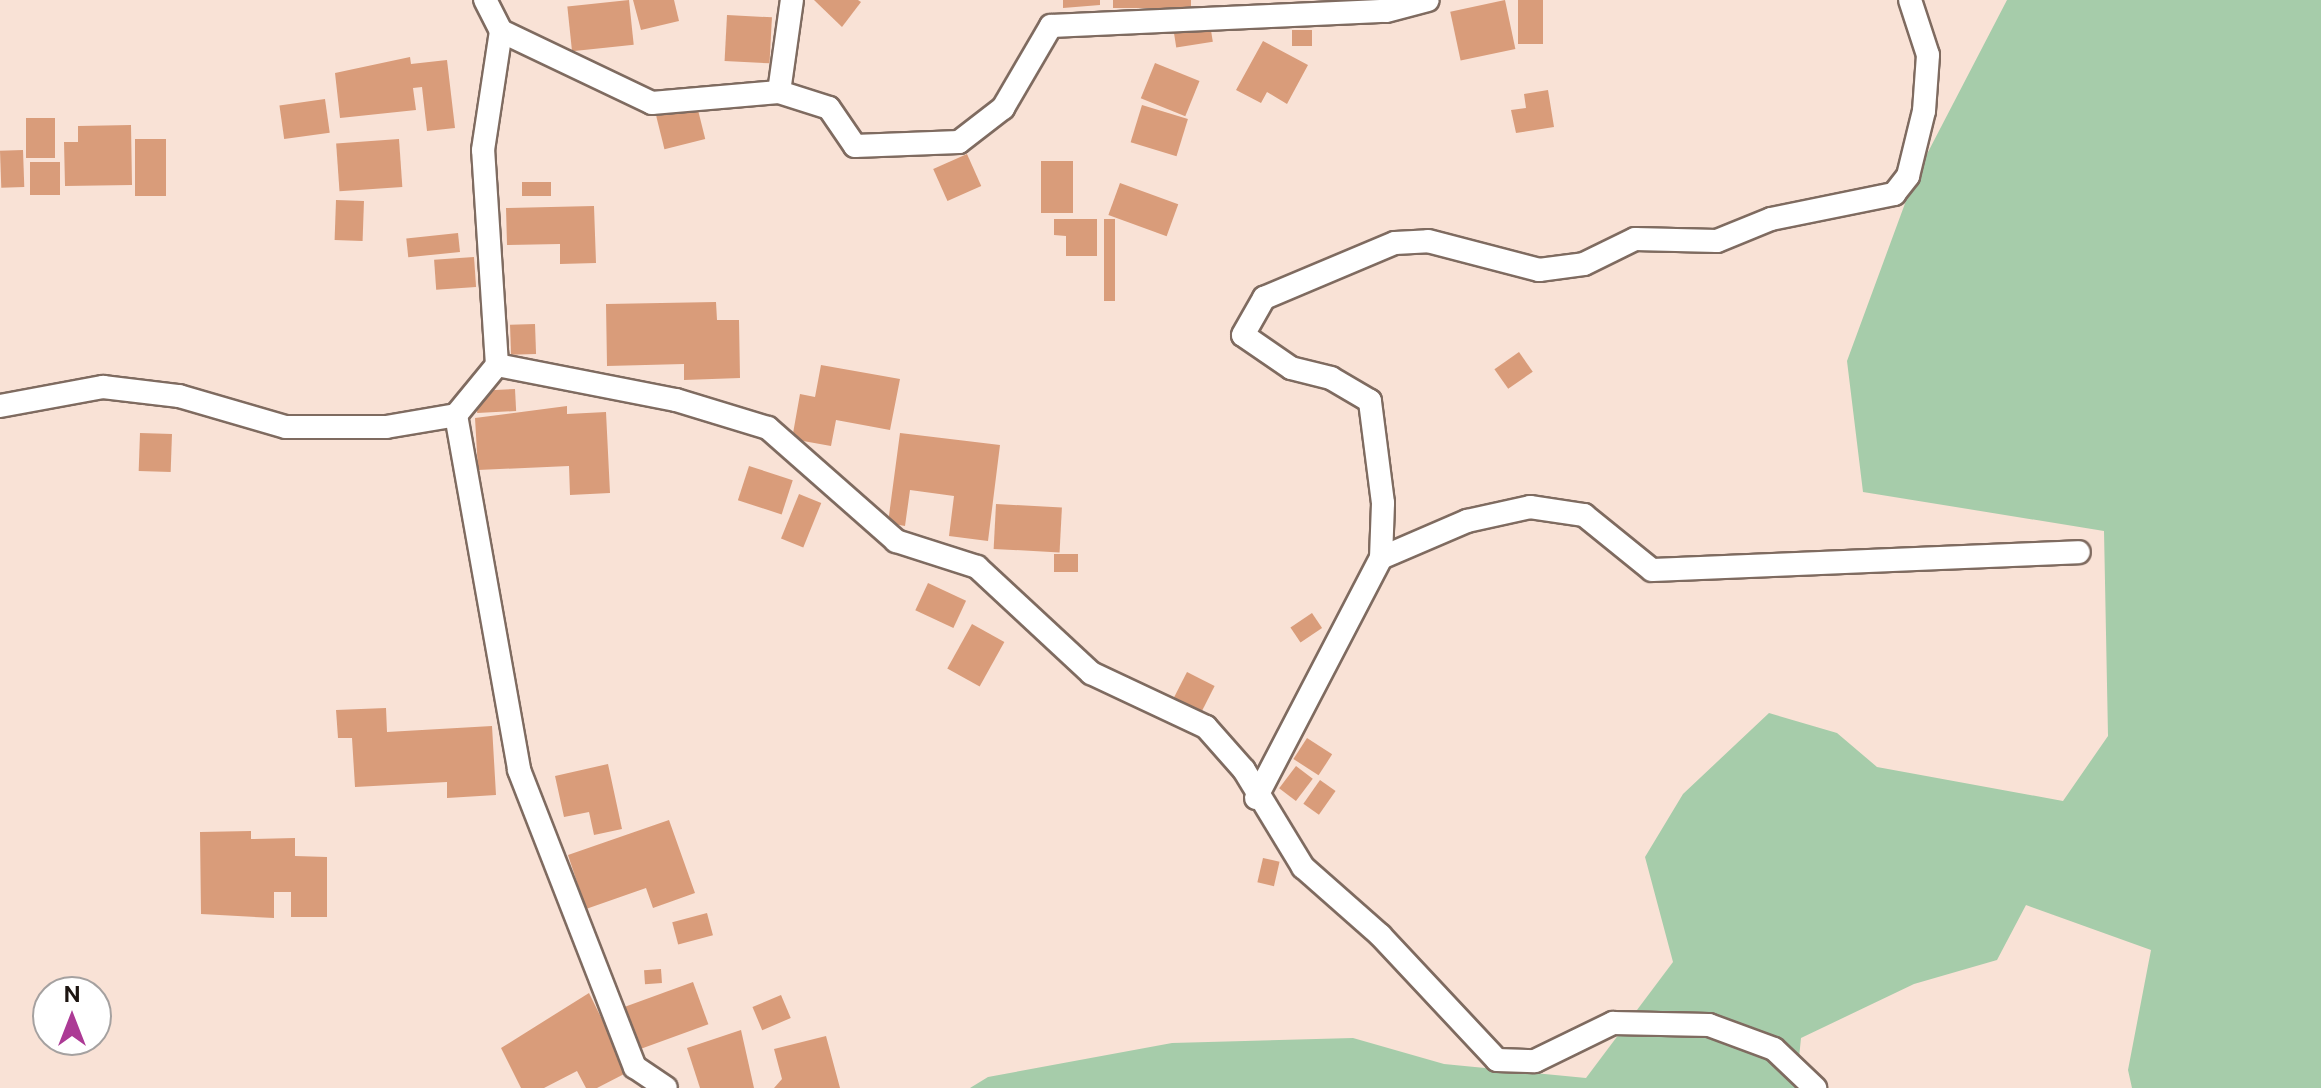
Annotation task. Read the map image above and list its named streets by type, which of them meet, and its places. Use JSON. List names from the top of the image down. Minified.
{"north":"top"}
